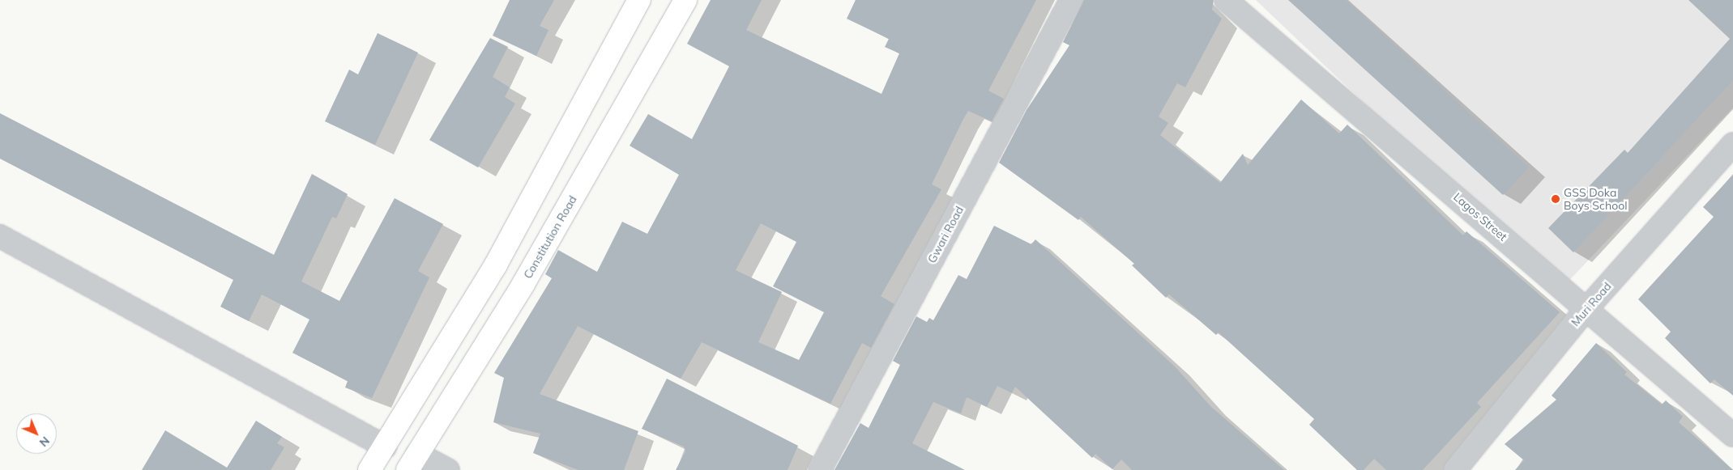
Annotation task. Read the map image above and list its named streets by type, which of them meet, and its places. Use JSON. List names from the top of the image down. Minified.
{"streets":{"main road":["Constitution Road"],"street":["Lagos Street","Gwari Road","Muri Road"]},"crossings":[["Lagos Street","Muri Road"]],"places":["GSS Doka Boys School"],"north":"bottom right"}
